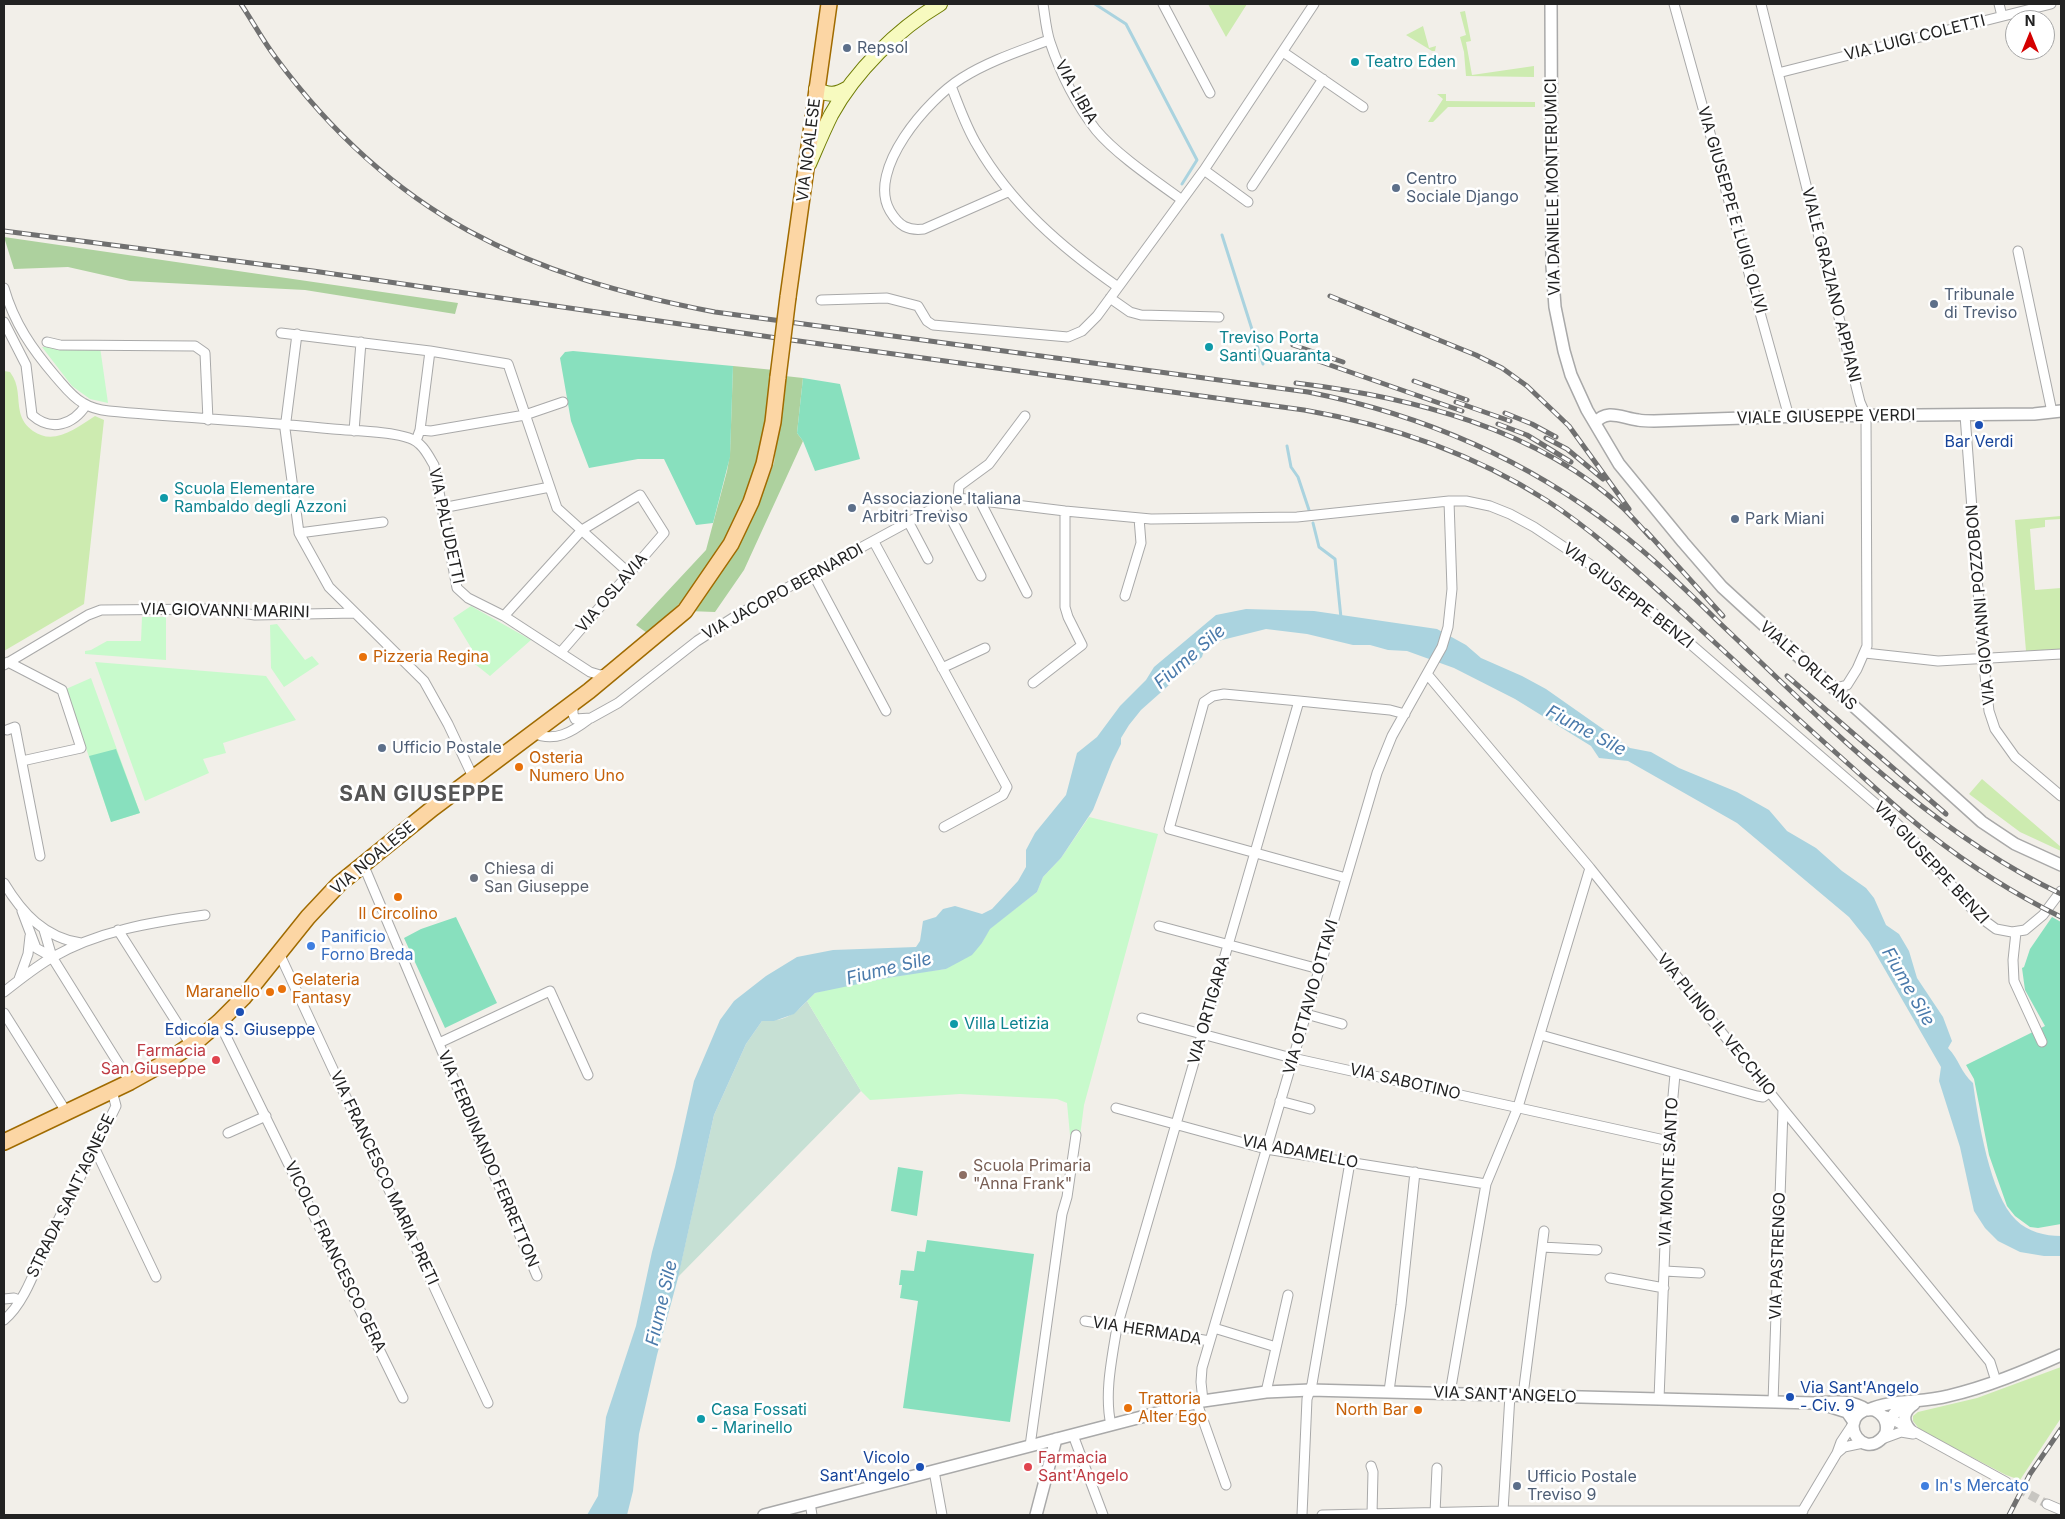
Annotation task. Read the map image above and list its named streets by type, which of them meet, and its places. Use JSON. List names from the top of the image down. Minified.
{"streets":{"main road":["VIA NOALESE"],"street":["VIA LUIGI COLETTI","VIA LIBIA","VIA DANIELE MONTERUMICI","VIA GIUSEPPE E LUIGI OLIVI","VIALE GRAZIANO APPIANI","VIALE GIUSEPPE VERDI","VIA PALUDETTI","VIA JACOPO BERNARDI","VIA OSLAVIA","VIA GIUSEPPE BENZI","VIA GIOVANNI POZZOBON","VIA GIOVANNI MARINI","VIALE ORLEANS","VIA OTTAVIO OTTAVI","VIA ORTIGARA","VIA PLINIO IL VECCHIO","VIA SABOTINO","VIA ADAMELLO","VIA FERDINANDO FERRETTON","VIA MONTE SANTO","VIA FRANCESCO MARIA PRETI","STRADA SANT'AGNESE","VIA PASTRENGO","VICOLO FRANCESCO GERA","VIA HERMADA","VIA SANT'ANGELO"]},"crossings":[["VIA LUIGI COLETTI","VIALE GRAZIANO APPIANI"],["VIA NOALESE","VIA PALUDETTI"],["VIA NOALESE","VIA JACOPO BERNARDI"],["VIA NOALESE","VIA FERDINANDO FERRETTON"],["VIA NOALESE","VIA FRANCESCO MARIA PRETI"],["VIA NOALESE","STRADA SANT'AGNESE"],["VIA NOALESE","VICOLO FRANCESCO GERA"],["VIA DANIELE MONTERUMICI","VIALE GIUSEPPE VERDI"],["VIA DANIELE MONTERUMICI","VIALE ORLEANS"],["VIA GIUSEPPE E LUIGI OLIVI","VIALE GIUSEPPE VERDI"],["VIALE GRAZIANO APPIANI","VIALE GIUSEPPE VERDI"],["VIALE GIUSEPPE VERDI","VIA GIOVANNI POZZOBON"],["VIALE GIUSEPPE VERDI","VIALE ORLEANS"],["VIA PALUDETTI","VIA OSLAVIA"],["VIA JACOPO BERNARDI","VIA GIUSEPPE BENZI"],["VIA GIUSEPPE BENZI","VIA OTTAVIO OTTAVI"],["VIA OTTAVIO OTTAVI","VIA PLINIO IL VECCHIO"],["VIA OTTAVIO OTTAVI","VIA SABOTINO"],["VIA OTTAVIO OTTAVI","VIA ADAMELLO"],["VIA OTTAVIO OTTAVI","VIA HERMADA"],["VIA OTTAVIO OTTAVI","VIA SANT'ANGELO"],["VIA ORTIGARA","VIA SABOTINO"],["VIA ORTIGARA","VIA ADAMELLO"],["VIA ORTIGARA","VIA HERMADA"],["VIA ORTIGARA","VIA SANT'ANGELO"],["VIA PLINIO IL VECCHIO","VIA PASTRENGO"],["VIA SABOTINO","VIA MONTE SANTO"],["VIA MONTE SANTO","VIA SANT'ANGELO"],["VIA PASTRENGO","VIA SANT'ANGELO"]],"districts":["SAN GIUSEPPE"],"water":["Fiume Sile"],"places":["Repsol","Teatro Eden","Centro Sociale Django","Tribunale di Treviso","Treviso Porta Santi Quaranta","Bar Verdi","Scuola Elementare Rambaldo degli Azzoni","Associazione Italiana Arbitri Treviso","Park Miani","Pizzeria Regina","Ufficio Postale","Osteria Numero Uno","Chiesa di San Giuseppe","Il Circolino","Panificio Forno Breda","Gelateria Fantasy","Maranello","Edicola S. Giuseppe","Villa Letizia","Farmacia San Giuseppe","Scuola Primaria \"Anna Frank\"","Via Sant'Angelo - Civ. 9","Trattoria Alter Ego","North Bar","Casa Fossati - Marinello","Vicolo Sant'Angelo","Farmacia Sant'Angelo","Ufficio Postale Treviso 9","In's Mercato"],"north":"top"}
